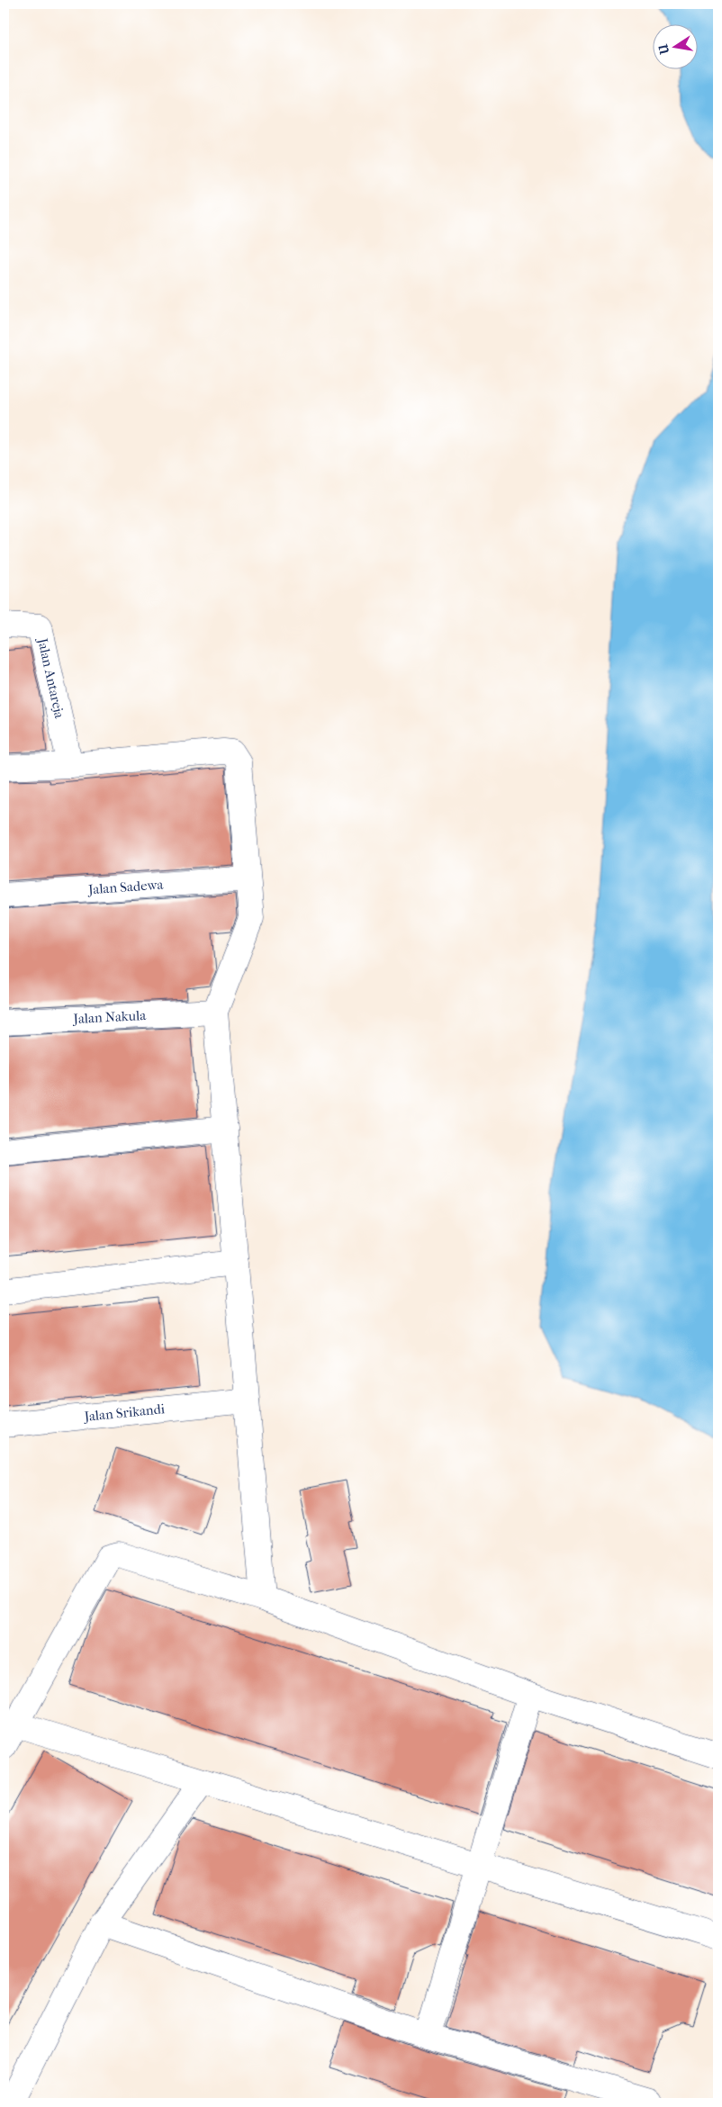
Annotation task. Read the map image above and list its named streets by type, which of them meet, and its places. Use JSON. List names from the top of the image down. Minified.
{"streets":{"street":["Jalan Antareja","Jalan Sadewa","Jalan Nakula","Jalan Srikandi"]},"north":"left"}
